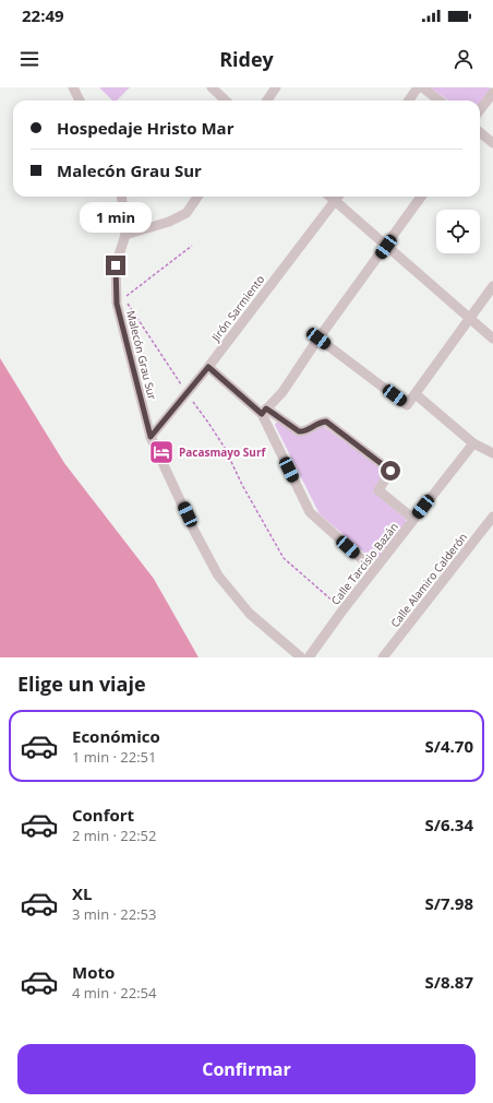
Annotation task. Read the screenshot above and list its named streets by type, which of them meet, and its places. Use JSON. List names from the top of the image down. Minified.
{"streets":{"street":["Jirón Sarmiento","Malecón Grau Sur","Calle Tarcisio Bazán","Calle Alamiro Calderón"]},"crossings":[["Jirón Sarmiento","Malecón Grau Sur"]],"places":{"hotel":["Pacasmayo Surf"]},"page":{"status":"22:49","header":"Ridey","banner":["Hospedaje Hristo Mar","Malecón Grau Sur"],"bubble":"1 min","heading":"Elige un viaje","list":[{"name":"Económico","note":"1 min · 22:51","value":"S/4.70"},{"name":"Confort","note":"2 min · 22:52","value":"S/6.34"},{"name":"XL","note":"3 min · 22:53","value":"S/7.98"},{"name":"Moto","note":"4 min · 22:54","value":"S/8.87"}],"buttons":"Confirmar"}}
